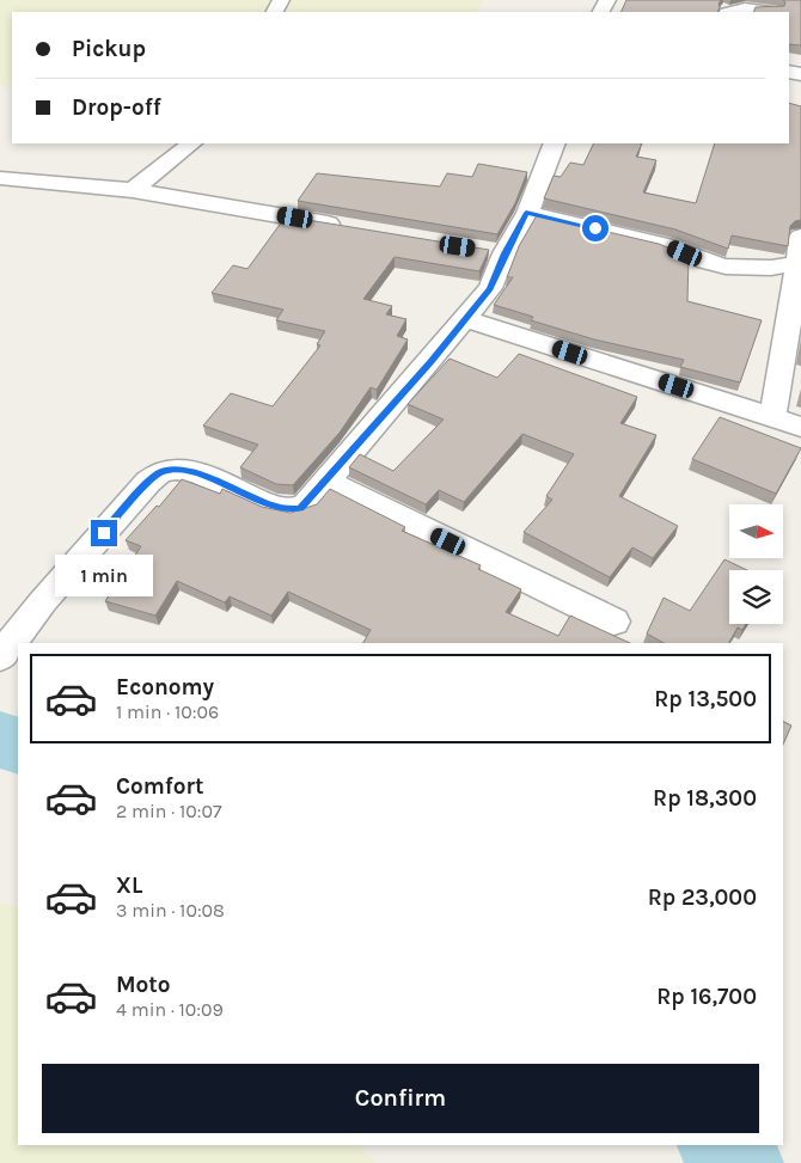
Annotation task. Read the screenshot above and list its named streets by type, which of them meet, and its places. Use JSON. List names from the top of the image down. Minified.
{"north":"right","page":{"banner":["Pickup","Drop-off"],"bubble":"1 min","list":[{"name":"Economy","note":"1 min · 10:06","value":"Rp 13,500"},{"name":"Comfort","note":"2 min · 10:07","value":"Rp 18,300"},{"name":"XL","note":"3 min · 10:08","value":"Rp 23,000"},{"name":"Moto","note":"4 min · 10:09","value":"Rp 16,700"}],"buttons":"Confirm"}}
